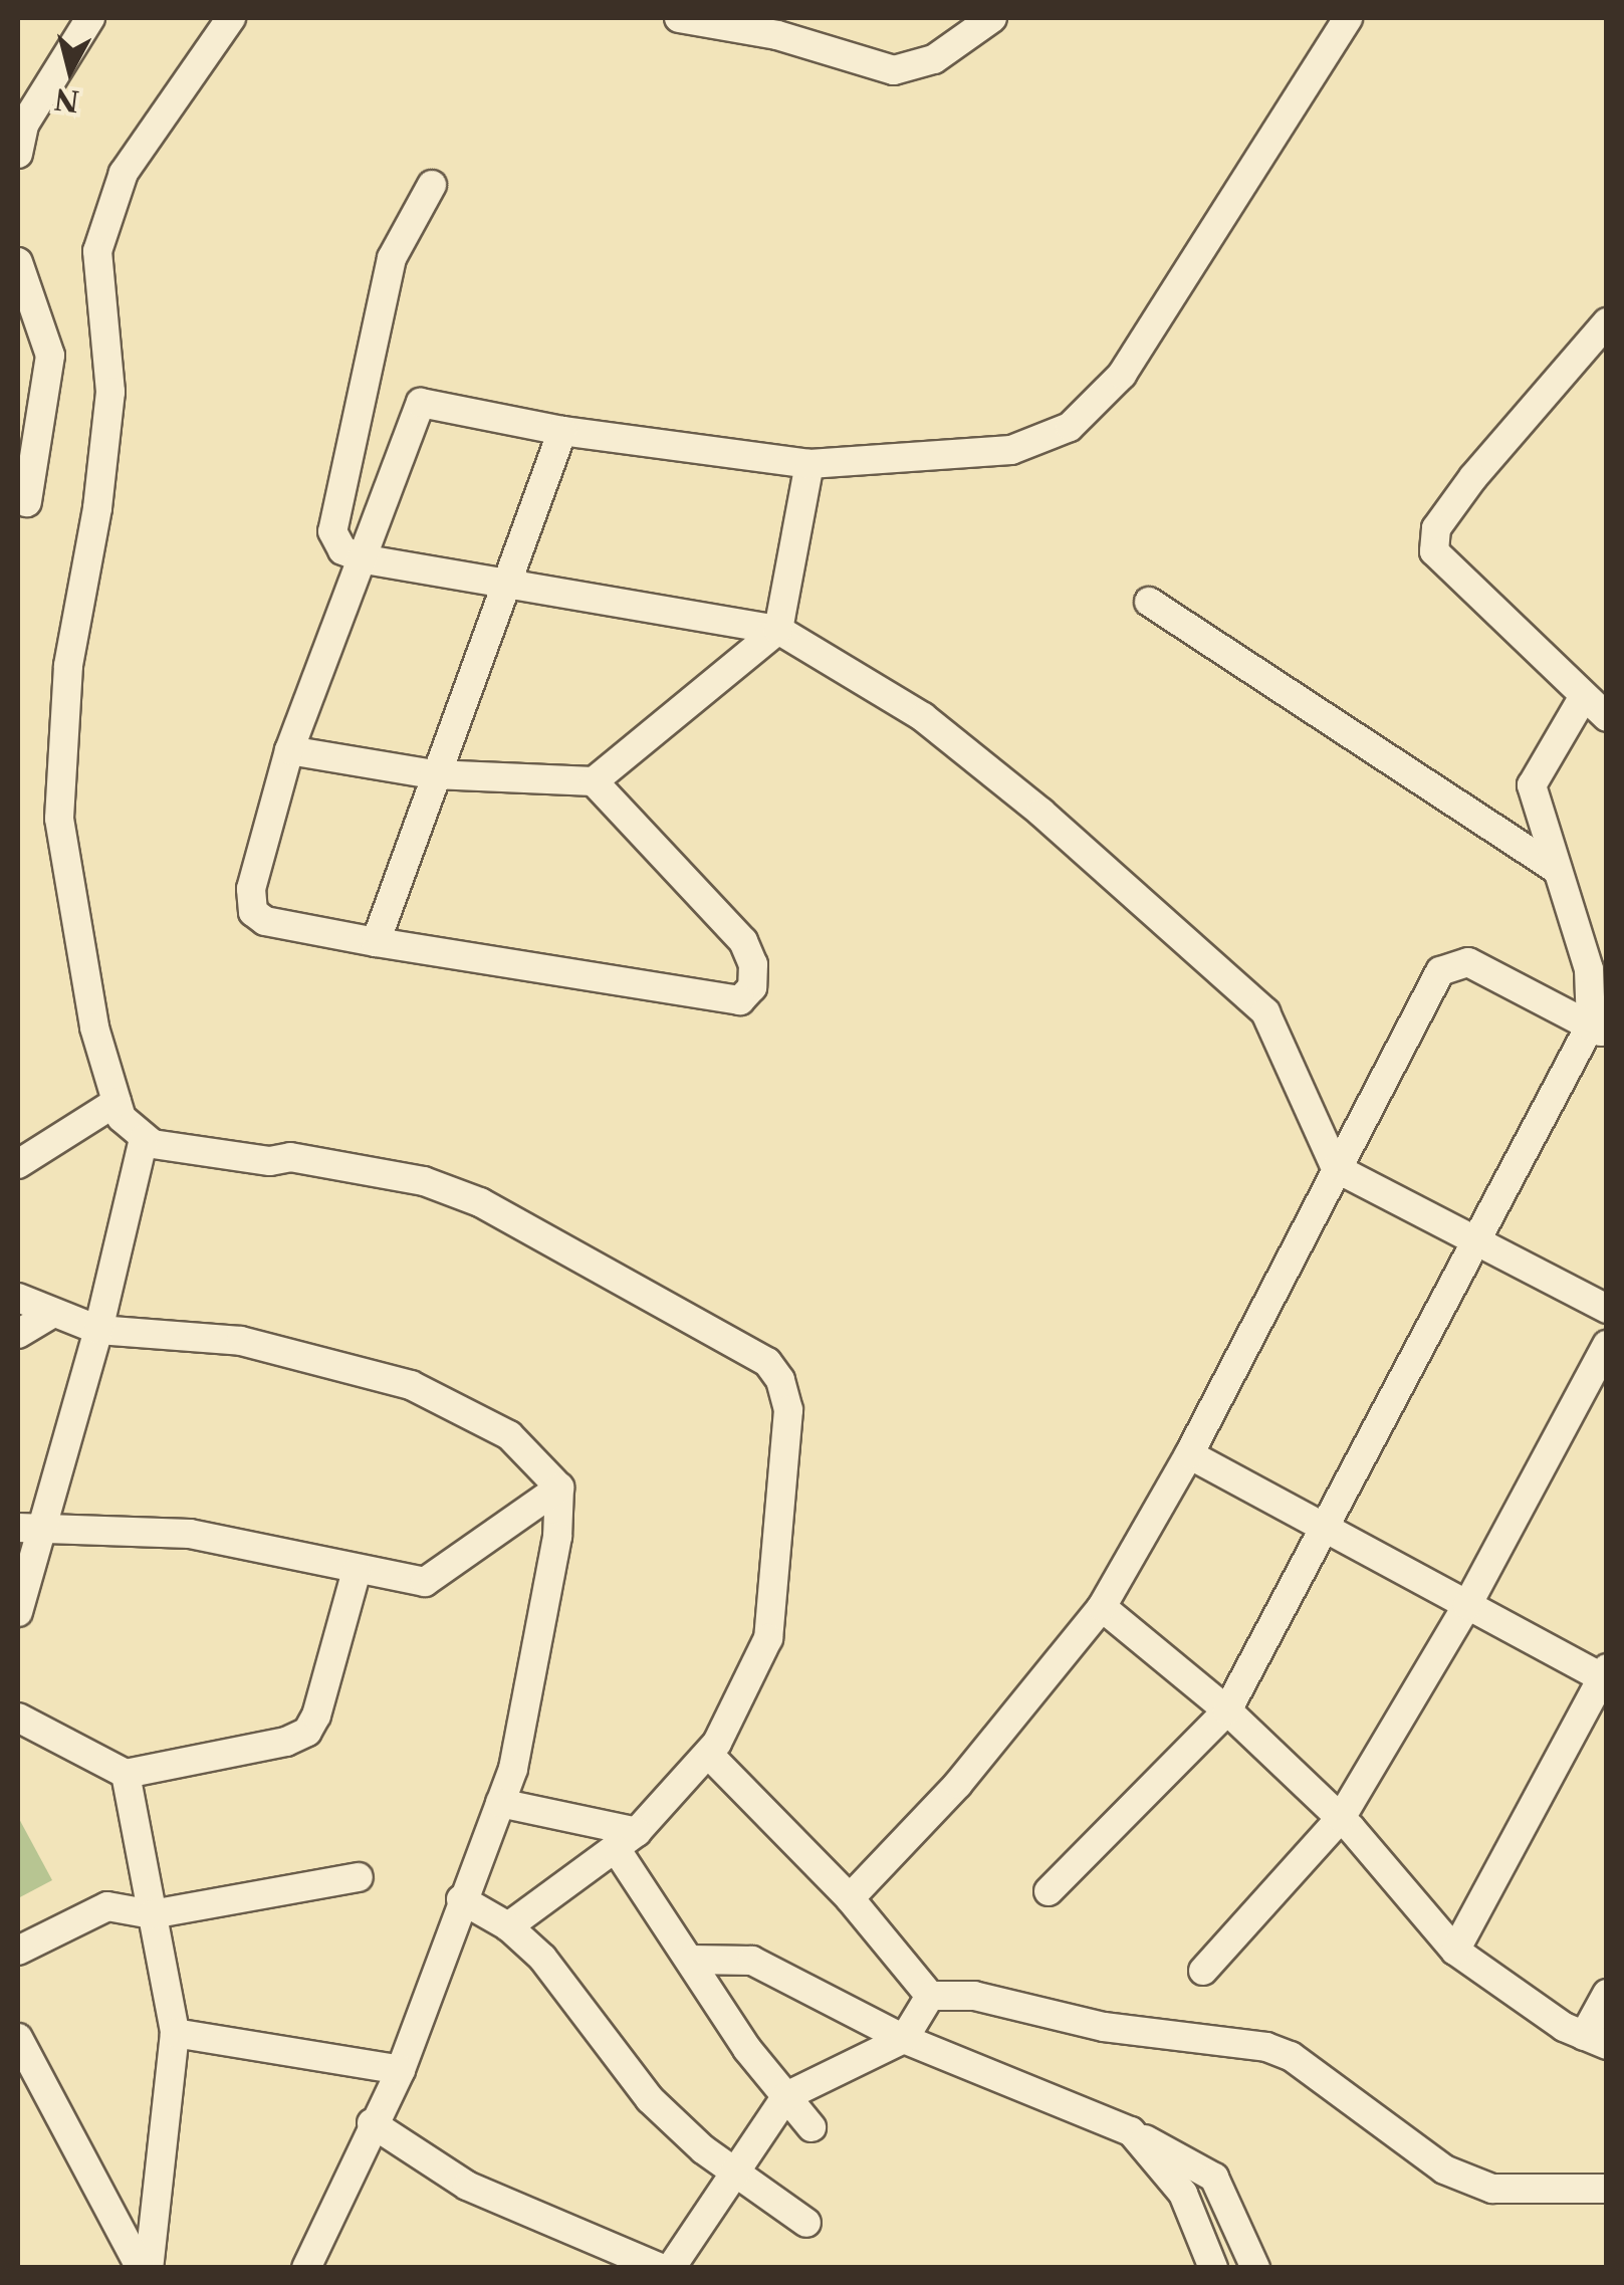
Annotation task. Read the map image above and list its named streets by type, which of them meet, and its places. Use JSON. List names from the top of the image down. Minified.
{"north":"bottom"}
